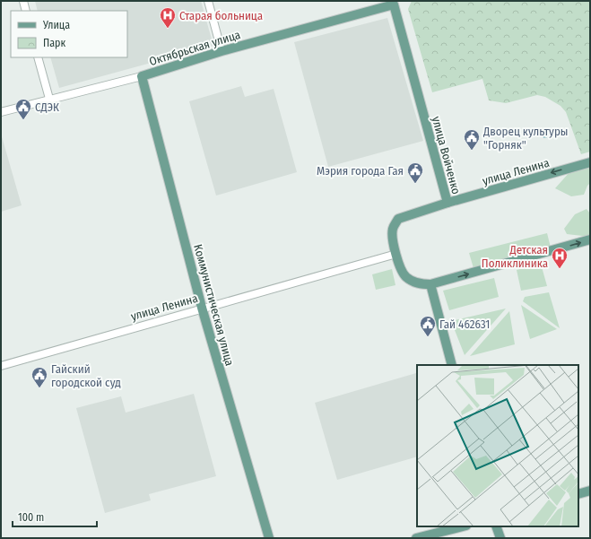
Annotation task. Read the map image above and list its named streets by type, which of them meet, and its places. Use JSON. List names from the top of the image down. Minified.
{"streets":{"main road":["Октябрьская улица","улица Войченко","улица Ленина","Коммунистическая улица"]},"crossings":[["Октябрьская улица","улица Войченко"],["Октябрьская улица","Коммунистическая улица"],["улица Войченко","улица Ленина"],["улица Ленина","Коммунистическая улица"]],"places":{"hospital":["Старая больница","Детская Поликлиника"],"public building":["СДЭК","Дворец культуры \"Горняк\"","Мэрия города Гая","Гай 462631","Гайский городской суд"]},"legend":["Улица","Парк"],"scale_bar":"100 m"}
